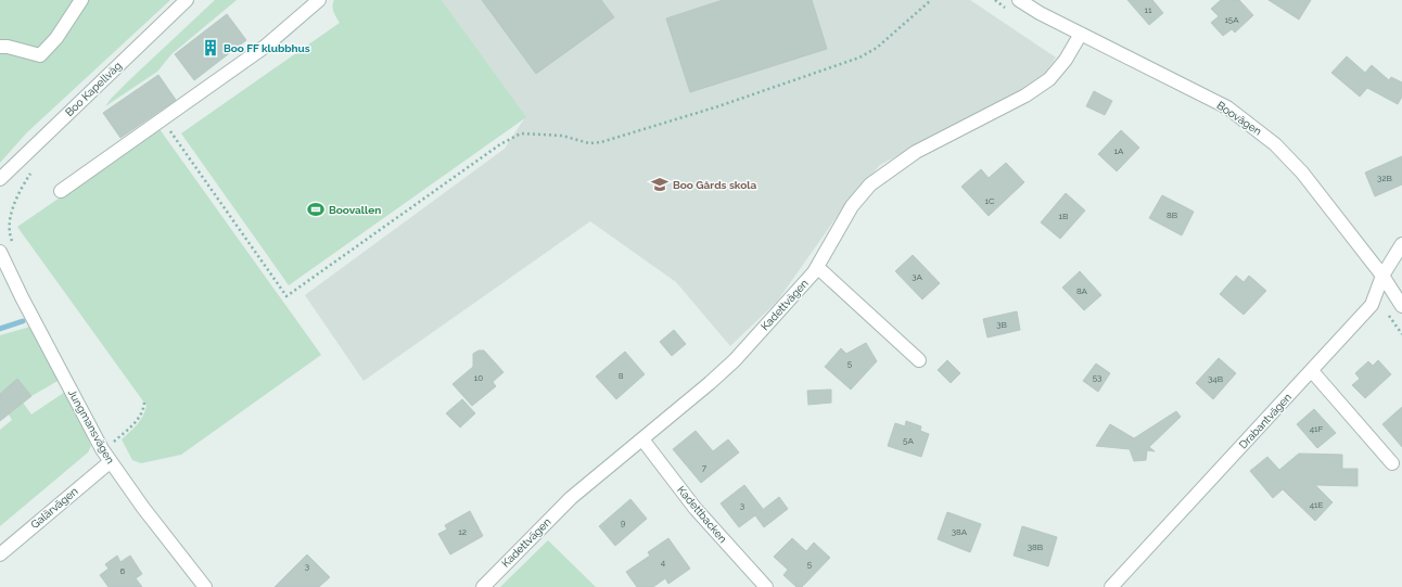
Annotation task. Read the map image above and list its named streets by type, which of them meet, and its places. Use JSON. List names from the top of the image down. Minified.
{"streets":{"street":["Boo Kapellväg","Boovägen","Kadettvägen","Drabantvägen","Jungmansvägen","Galärvägen","Kadettbacken"]},"crossings":[["Boovägen","Kadettvägen"],["Boovägen","Drabantvägen"],["Kadettvägen","Kadettbacken"],["Jungmansvägen","Galärvägen"]],"places":{"building":["Boo FF klubbhus"],"school or university":["Boo Gårds skola"],"sports":["Boovallen"]},"house_numbers":["11","15A","1A","32B","1C","8B","1B","3A","8A","3B","5","8","10","53","34B","41F","5A","7","41E","3","9","12","38A","38B","4","5","3","6"]}
